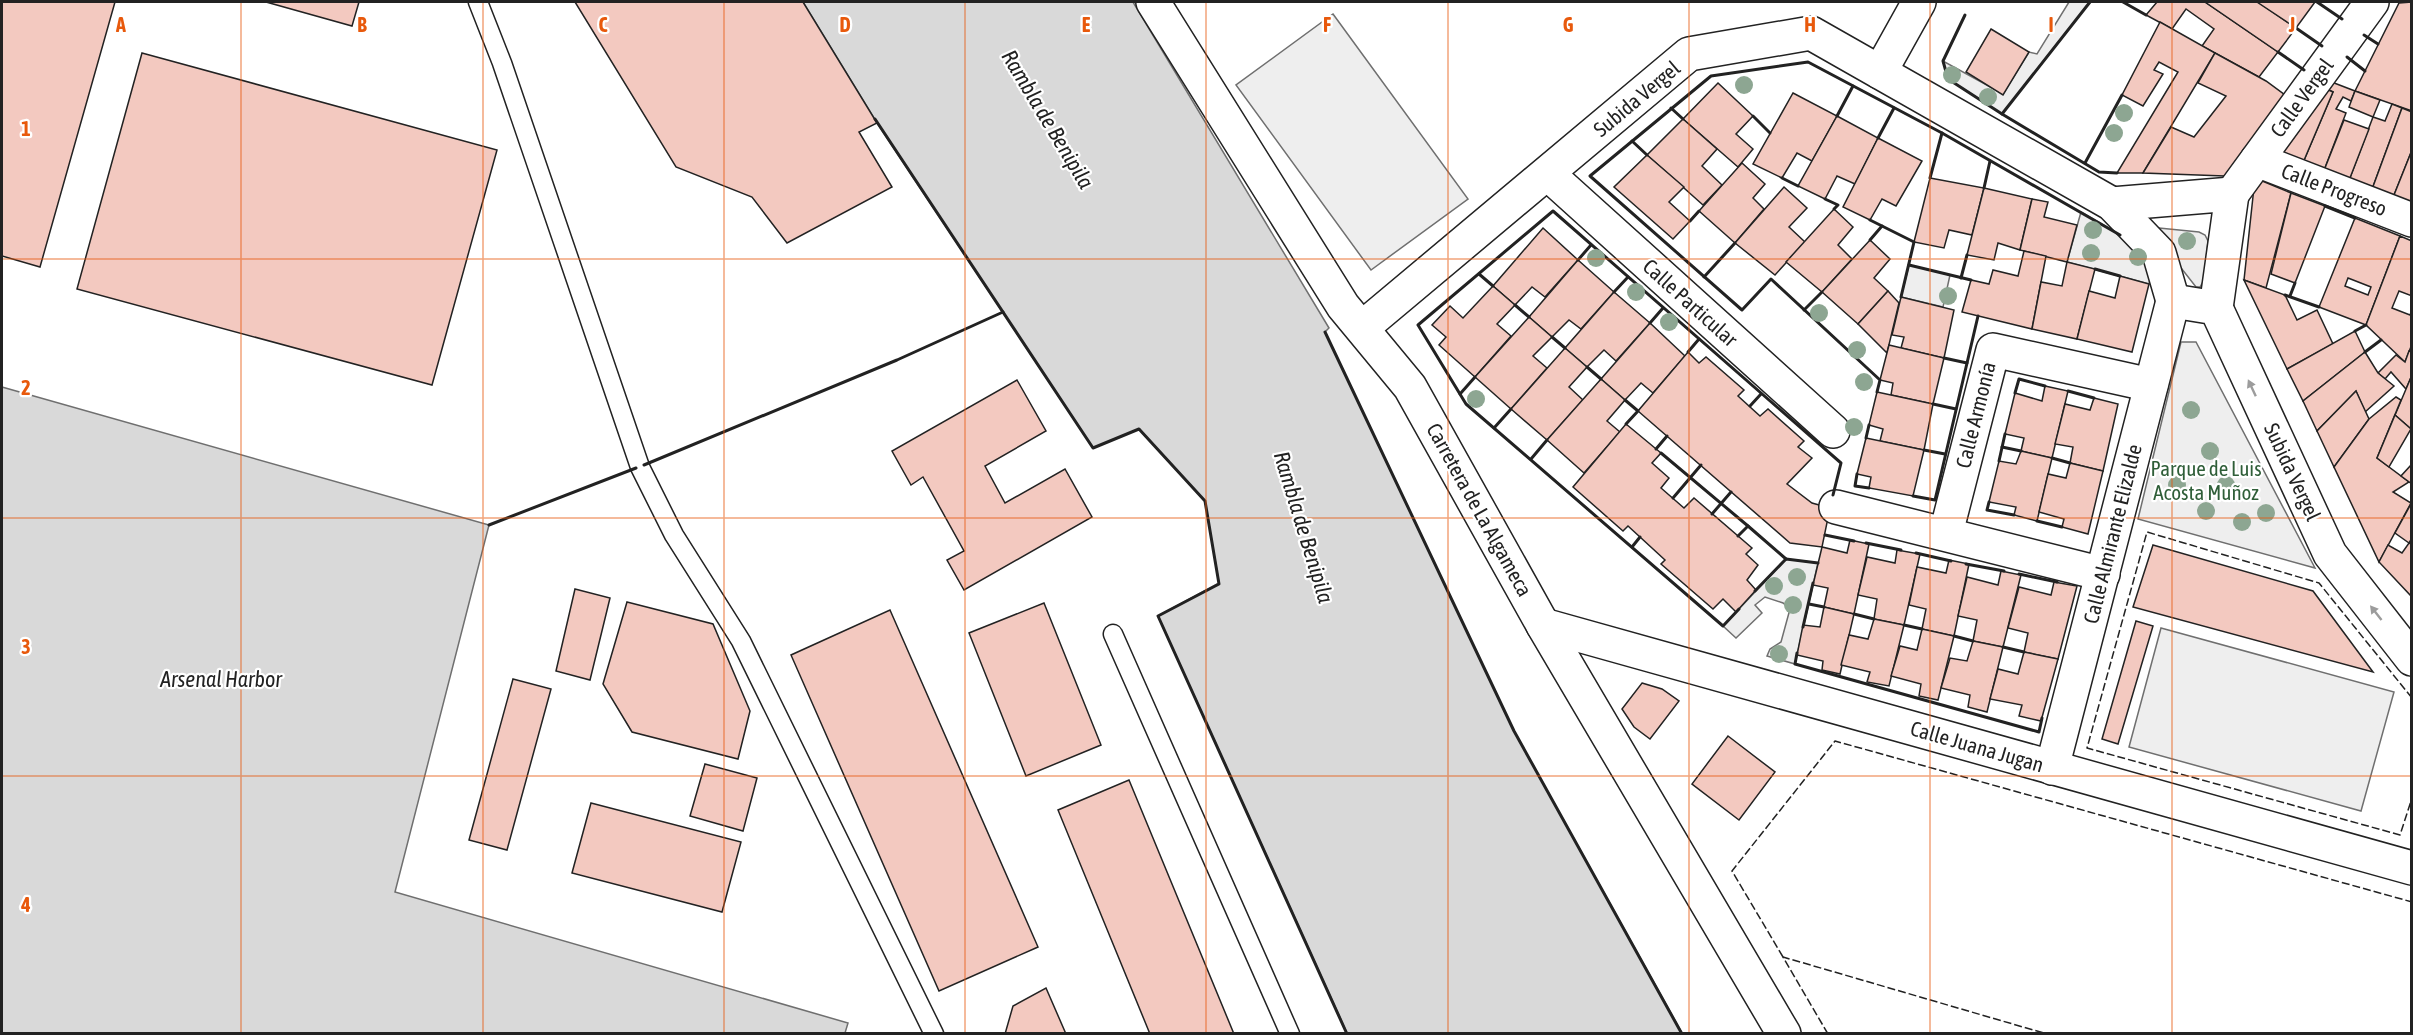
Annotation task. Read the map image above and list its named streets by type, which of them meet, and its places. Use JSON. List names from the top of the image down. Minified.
{"streets":{"street":["Calle Vergel","Subida Vergel","Calle Progreso","Calle Particular","Calle Armonía","Carretera de La Algameca","Calle Almirante Elizalde","Calle Juana Jugan"]},"crossings":[["Calle Vergel","Subida Vergel"],["Calle Vergel","Calle Progreso"],["Subida Vergel","Calle Particular"],["Subida Vergel","Carretera de La Algameca"],["Subida Vergel","Calle Almirante Elizalde"],["Calle Armonía","Calle Almirante Elizalde"],["Carretera de La Algameca","Calle Juana Jugan"],["Calle Almirante Elizalde","Calle Juana Jugan"]],"water":["Rambla de Benipila","Arsenal Harbor"],"parks":["Parque de Luis Acosta Muñoz"],"grid":{"columns":["A","B","C","D","E","F","G","H","I","J"],"rows":["1","2","3","4"]}}
